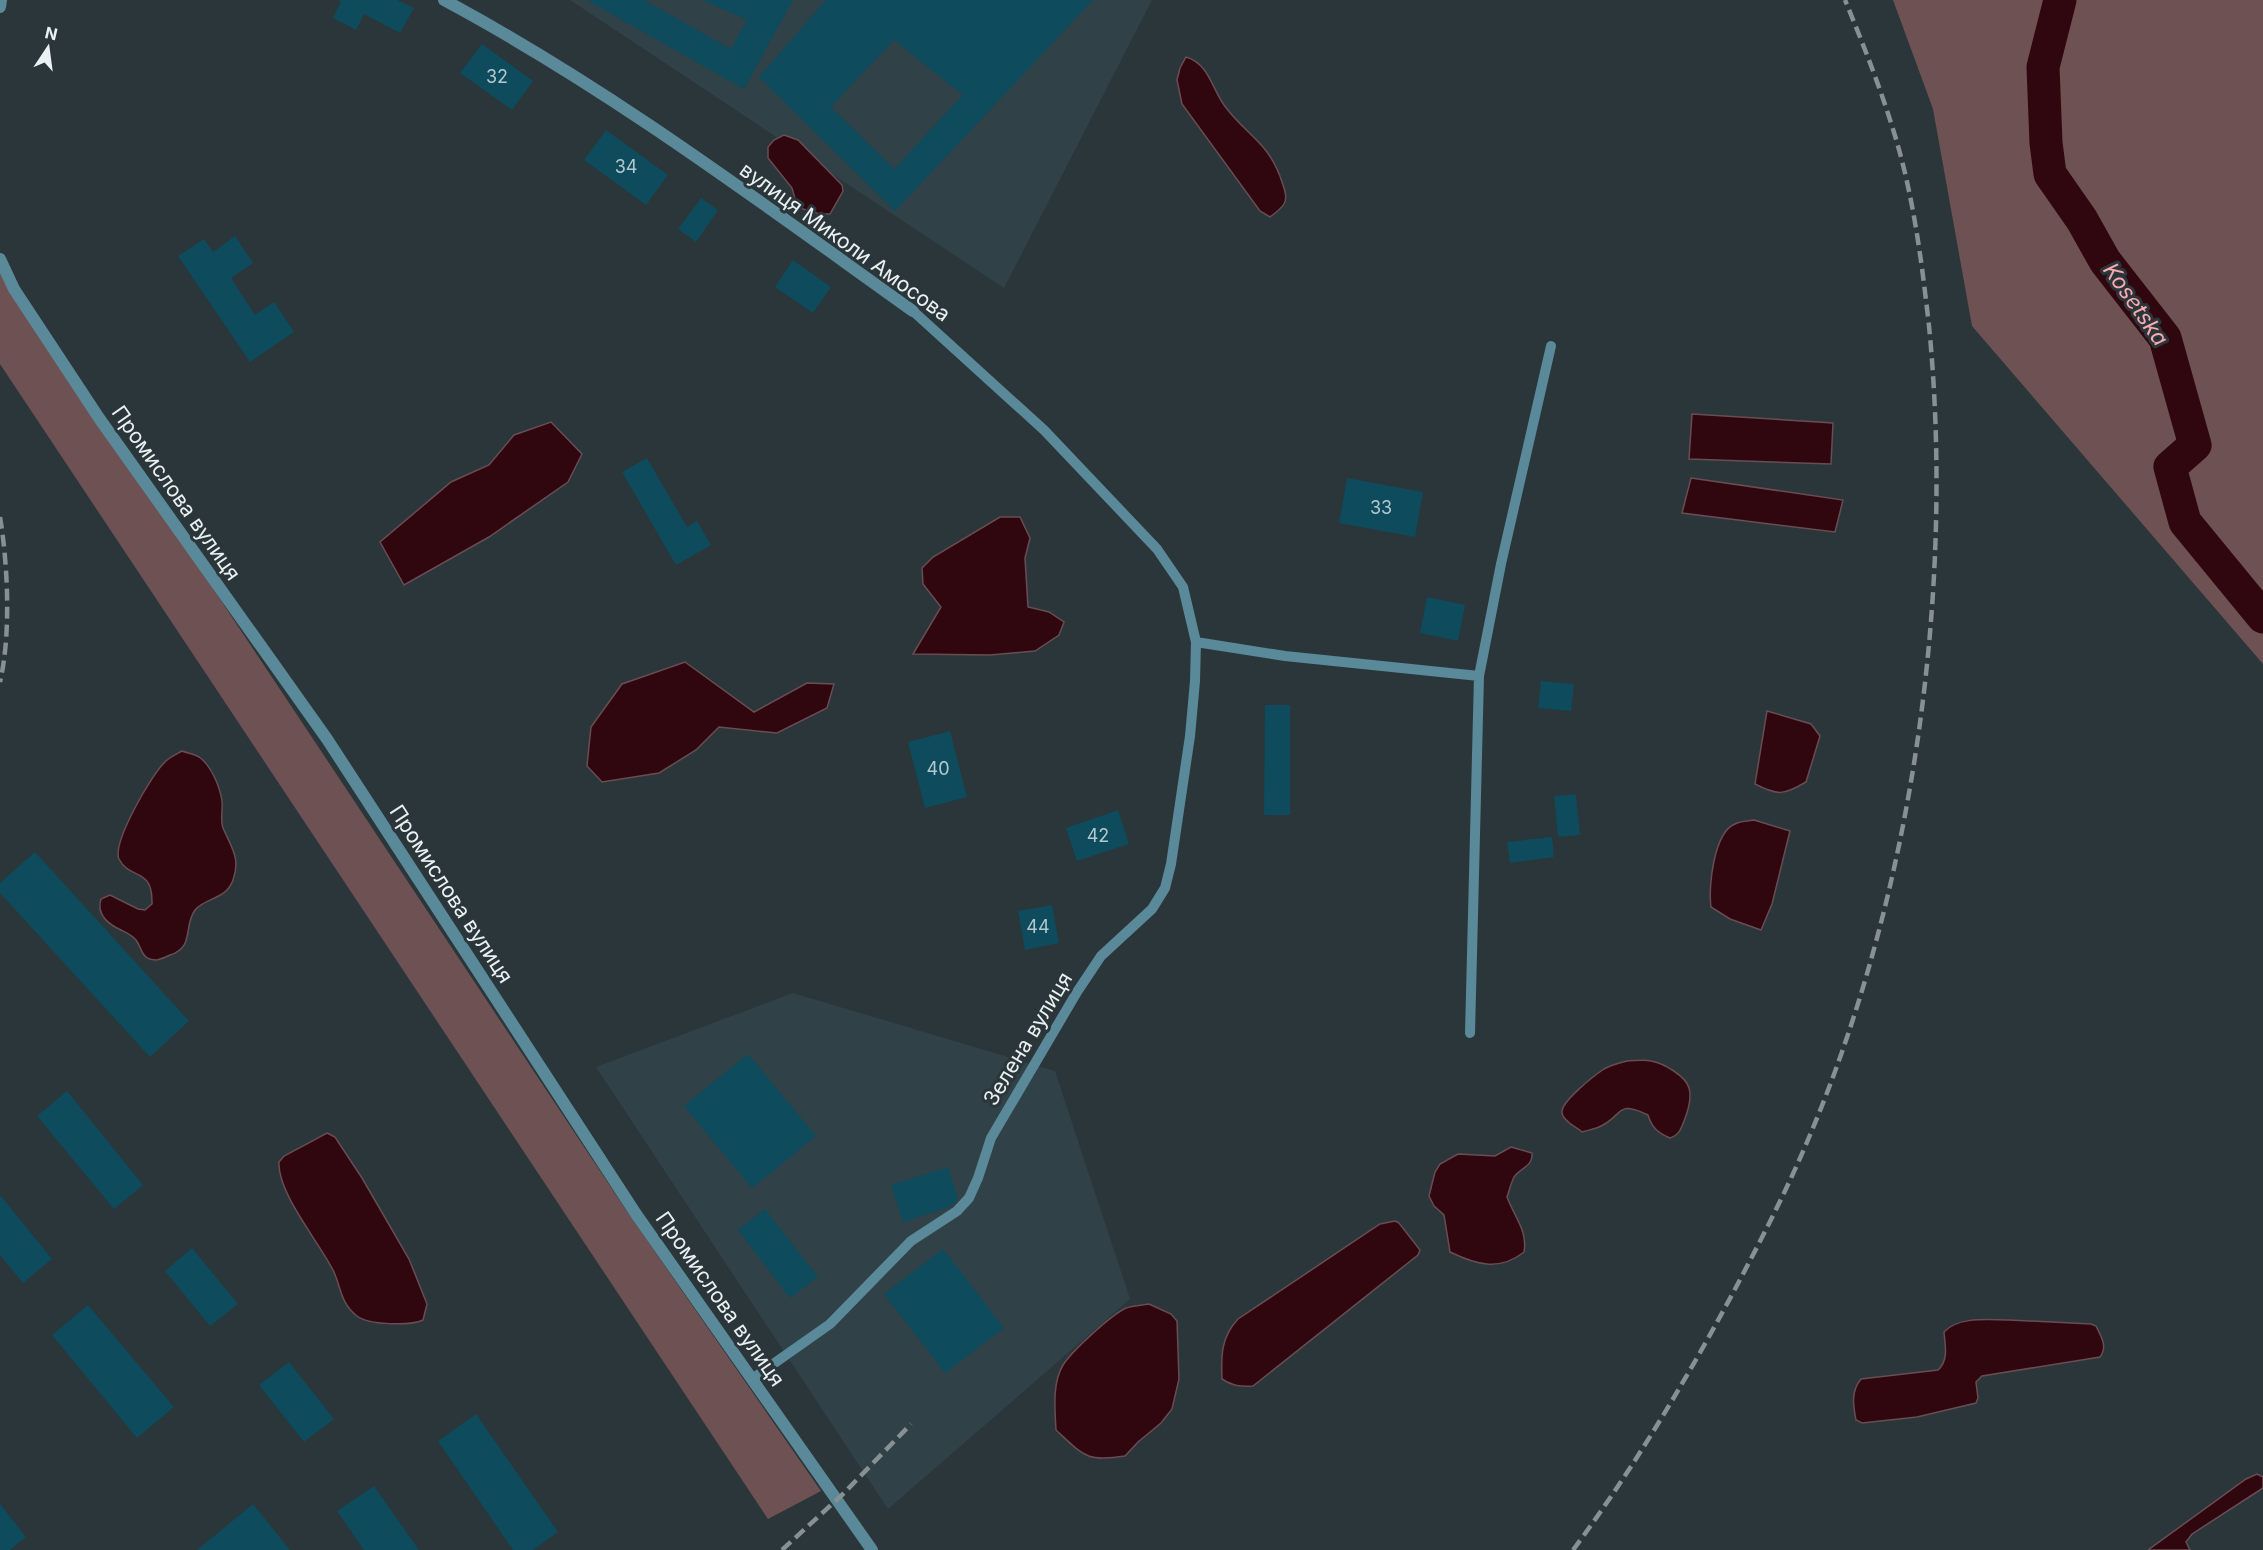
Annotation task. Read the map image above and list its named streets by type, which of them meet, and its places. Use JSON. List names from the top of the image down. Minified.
{"streets":{"street":["вулиця Миколи Амосова","Промислова вулиця"],"lane":["Зелена вулиця"]},"crossings":[["вулиця Миколи Амосова","Зелена вулиця"],["Промислова вулиця","Зелена вулиця"]],"water":["Kosetska"],"house_numbers":["32","34","33","40","42","44"],"north":"top"}
